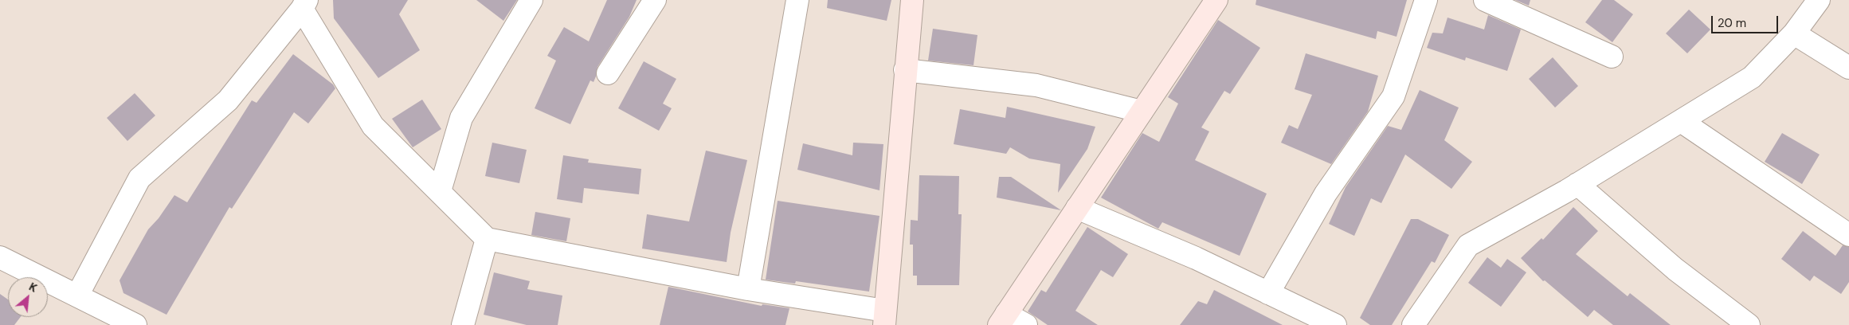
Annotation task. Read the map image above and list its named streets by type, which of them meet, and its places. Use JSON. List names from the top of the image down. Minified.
{"scale_bar":"20 m","north":"top right"}
